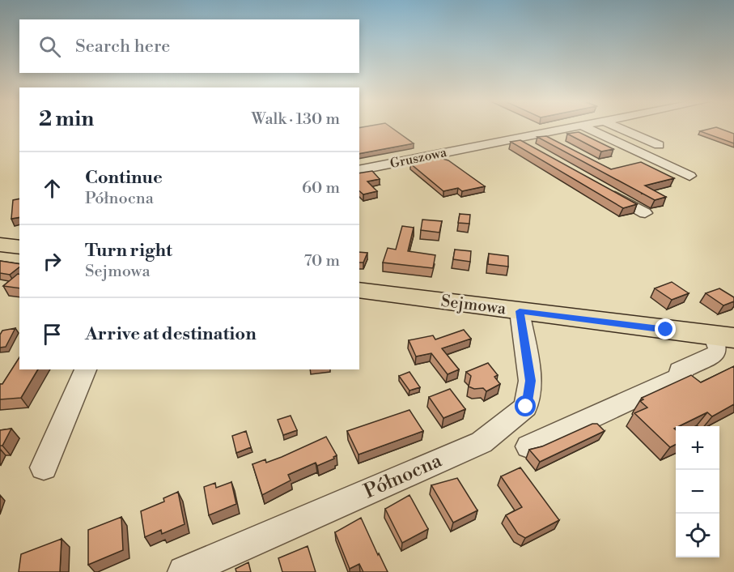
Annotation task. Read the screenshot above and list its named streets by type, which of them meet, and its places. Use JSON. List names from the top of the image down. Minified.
{"streets":{"main road":["Sejmowa"],"street":["Gruszowa","Północna"]},"crossings":[["Sejmowa","Północna"]],"page":{"search":"Search here","heading":["2 min","Walk · 130 m"],"list":[["Continue","Północna","60 m"],["Turn right","Sejmowa","70 m"],"Arrive at destination"],"map_buttons":["+","−"]}}
